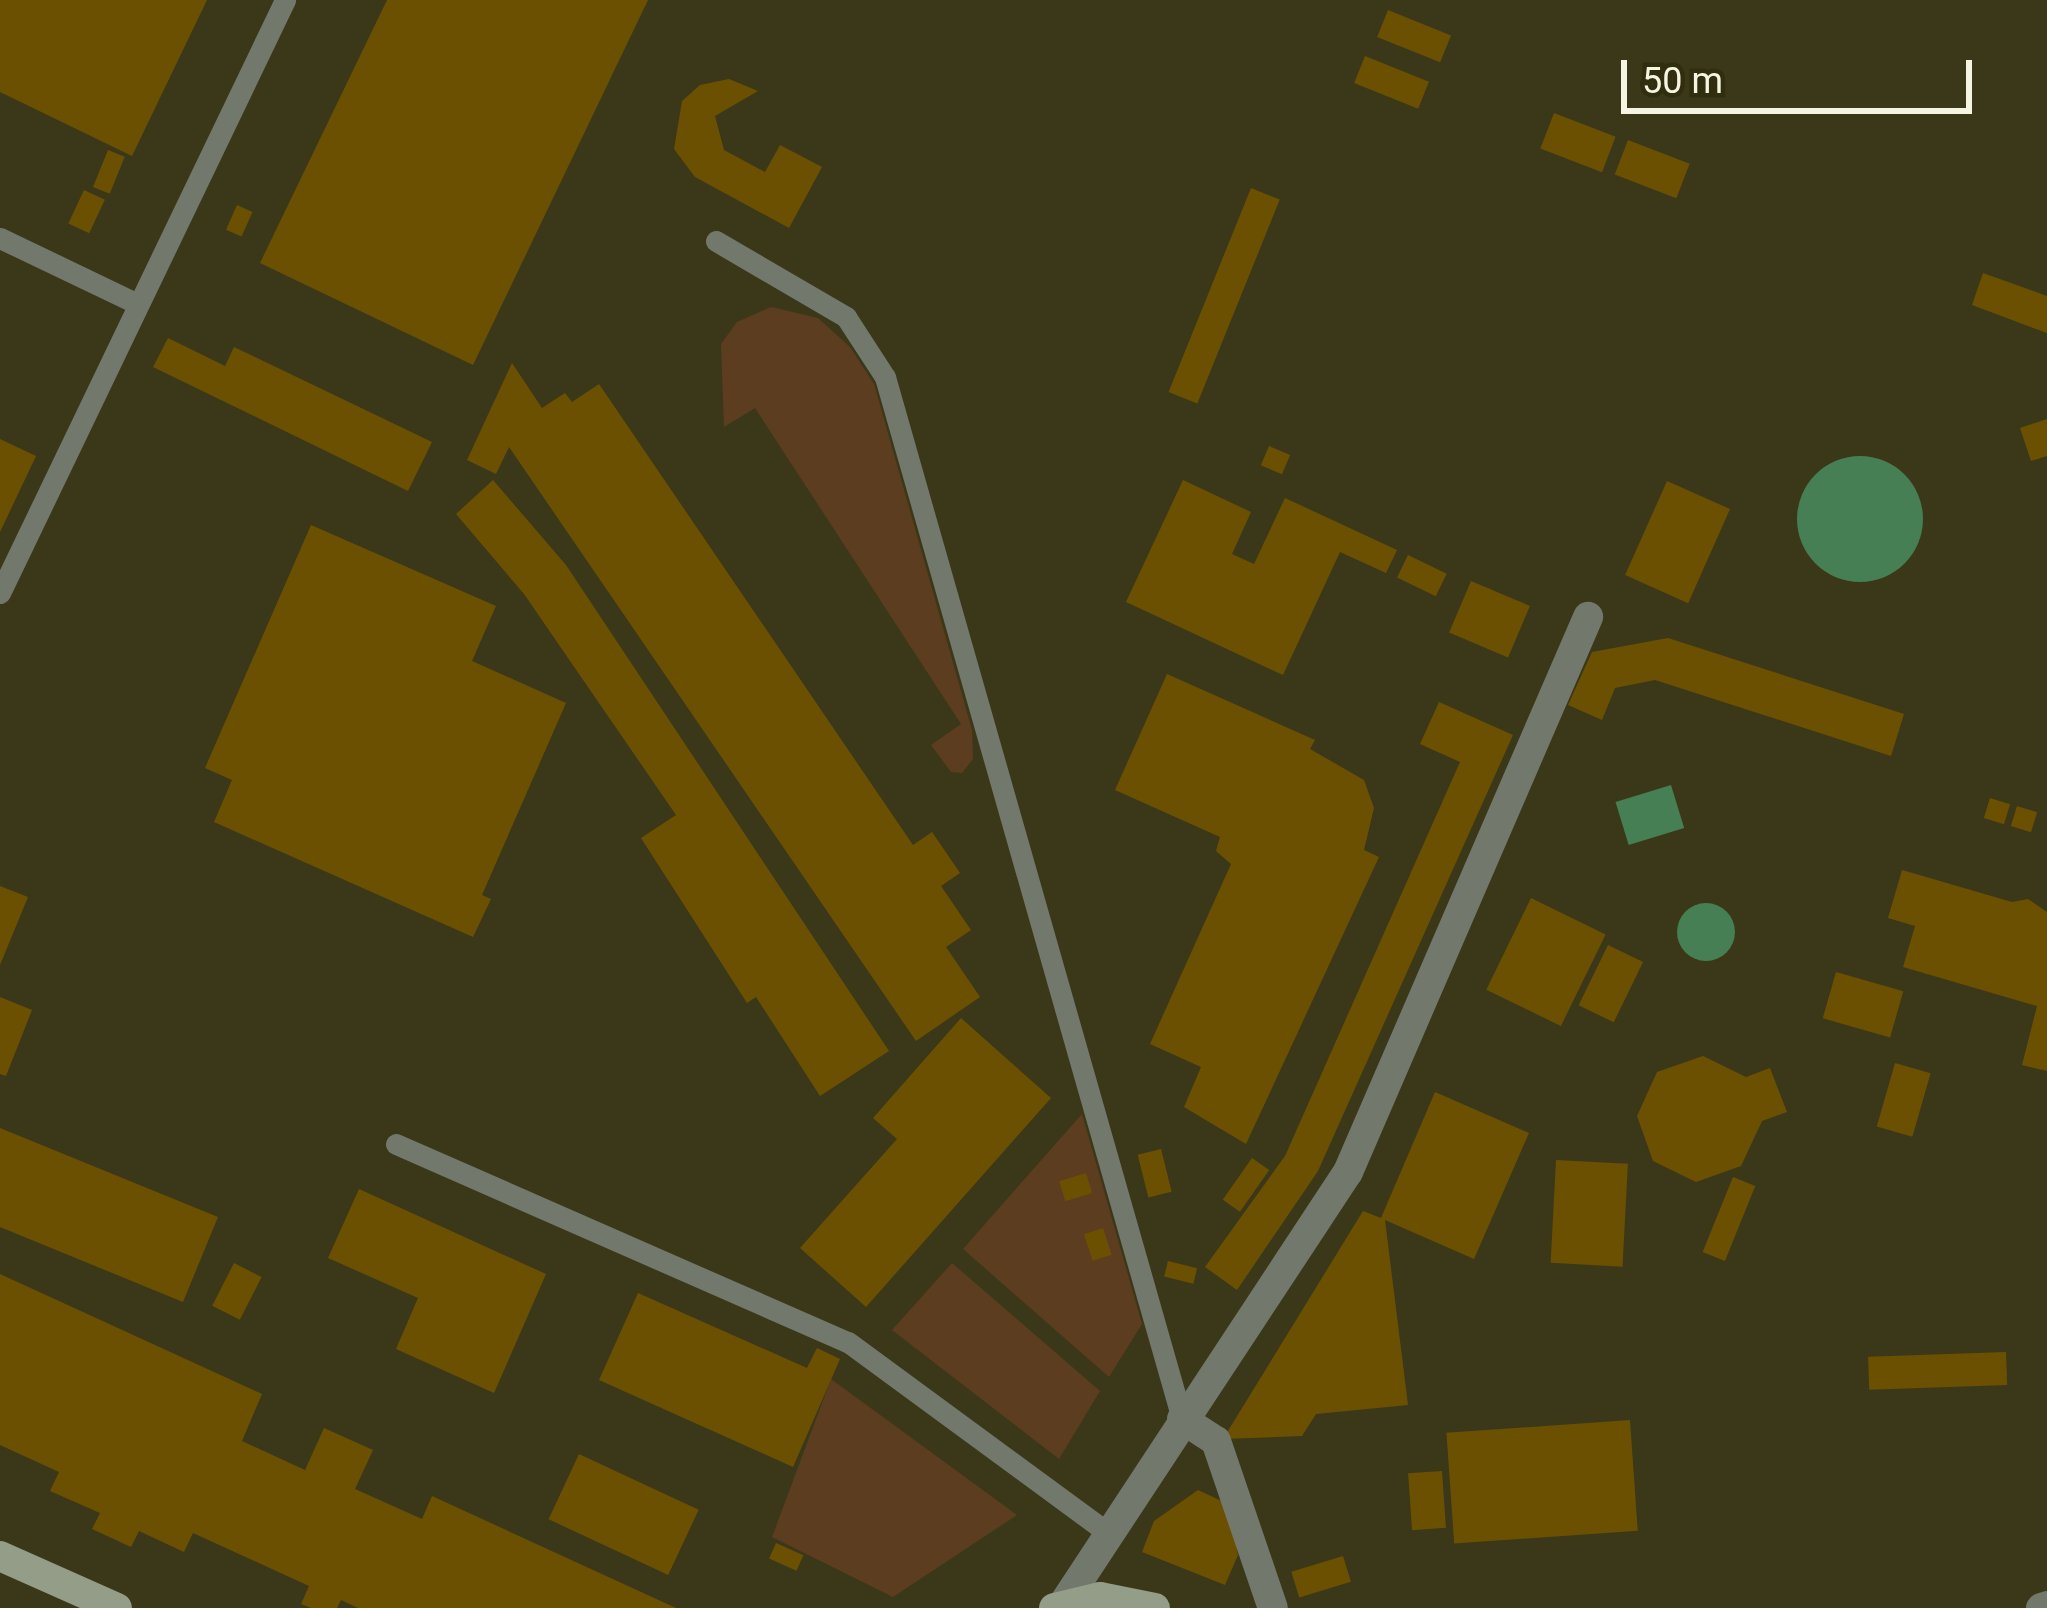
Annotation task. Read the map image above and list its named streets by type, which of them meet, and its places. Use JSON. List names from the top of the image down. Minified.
{"scale_bar":"50 m"}
